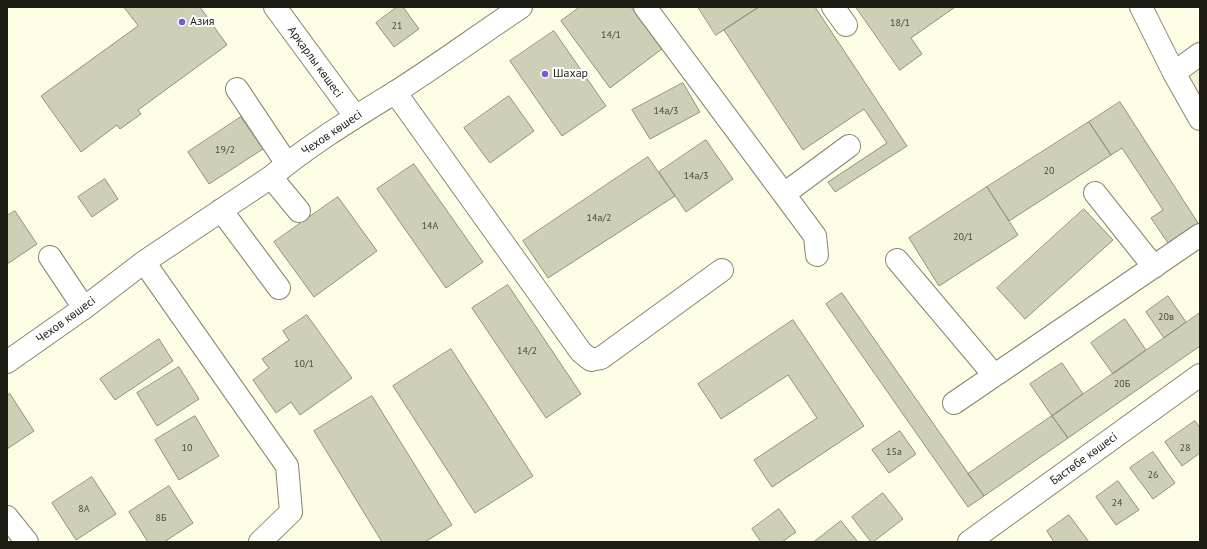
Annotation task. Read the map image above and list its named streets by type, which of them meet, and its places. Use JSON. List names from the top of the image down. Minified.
{"streets":{"street":["Арқарлы көшесі","Чехов көшесі","Бастөбе көшесі"]},"crossings":[["Арқарлы көшесі","Чехов көшесі"]],"places":["Азия","Шахар"],"house_numbers":["18/1","21","14/1","14а/3","19/2","20","14а/3","14а/2","14А","20/1","20в","14/2","10/1","20Б","10","28","15а","26","24","8А","8Б"]}
